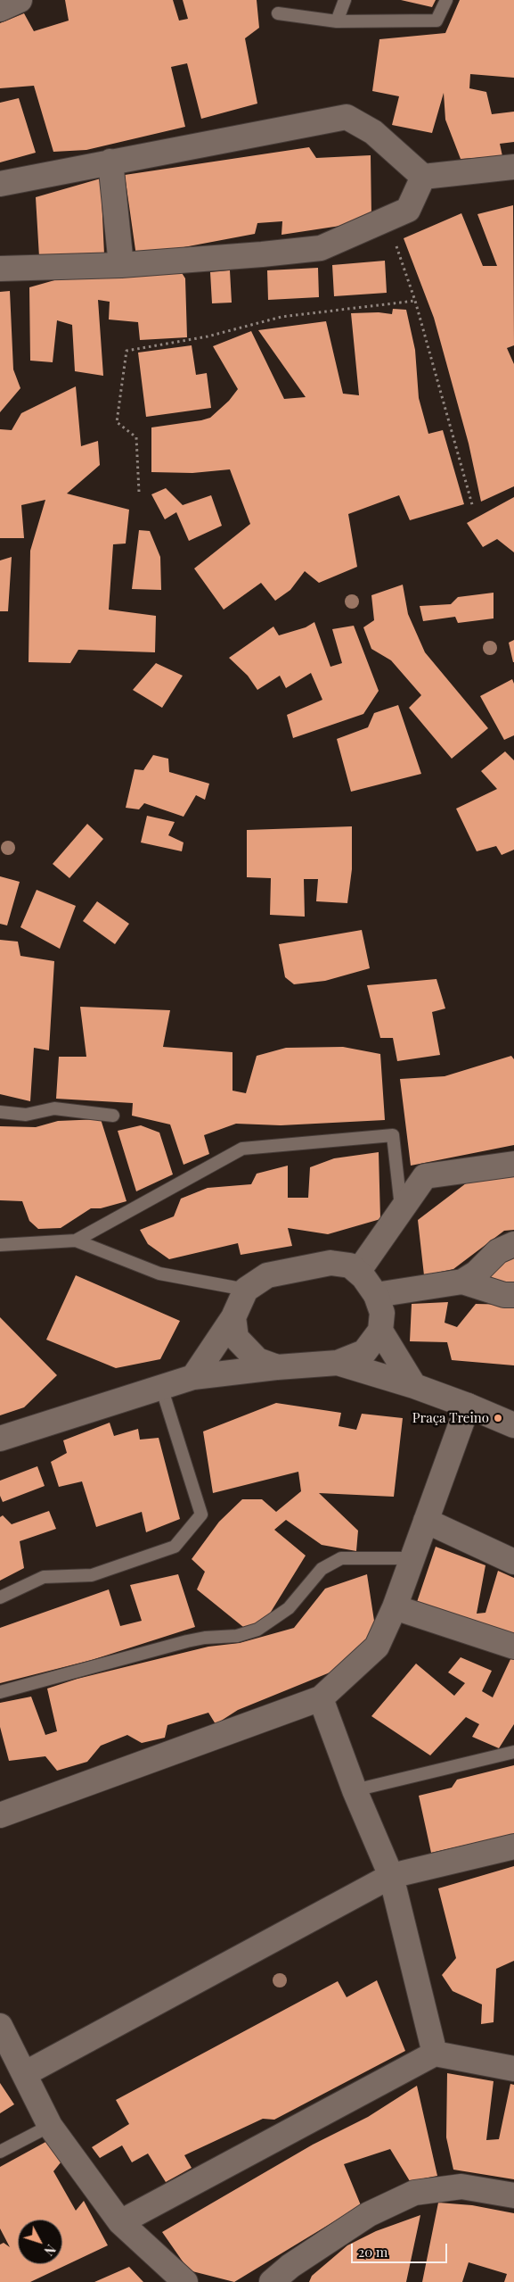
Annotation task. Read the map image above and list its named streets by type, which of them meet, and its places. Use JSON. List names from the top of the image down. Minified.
{"places":["Praça Treino"],"scale_bar":"20 m","north":"bottom right"}
